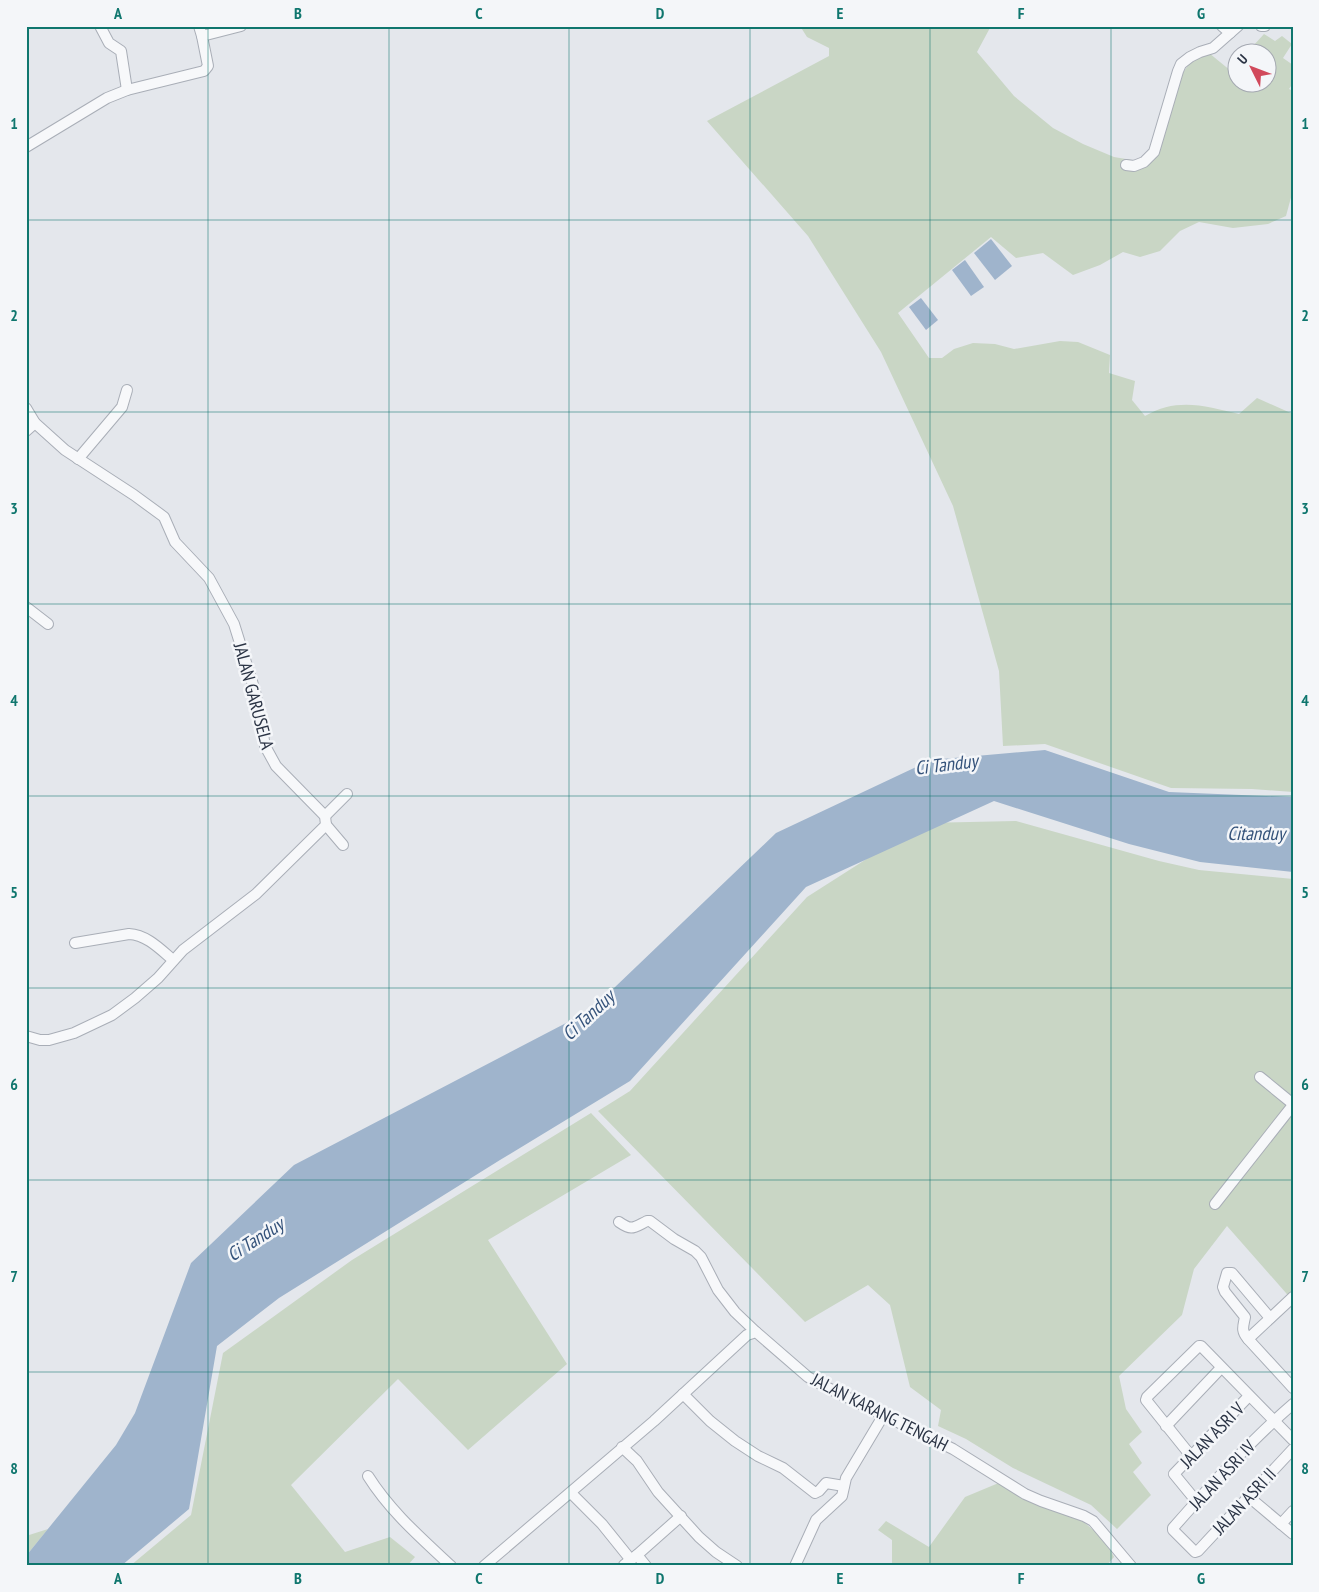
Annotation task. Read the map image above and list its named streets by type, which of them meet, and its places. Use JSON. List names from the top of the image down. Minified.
{"streets":{"street":["JALAN GARUSELA","JALAN KARANG TENGAH","JALAN ASRI V","JALAN ASRI IV","JALAN ASRI II"]},"crossings":[["JALAN ASRI V","JALAN ASRI IV"],["JALAN ASRI IV","JALAN ASRI II"]],"water":["Ci Tanduy","Citanduy"],"north":"top left","grid":{"columns":["A","B","C","D","E","F","G"],"rows":["1","2","3","4","5","6","7","8"]}}
